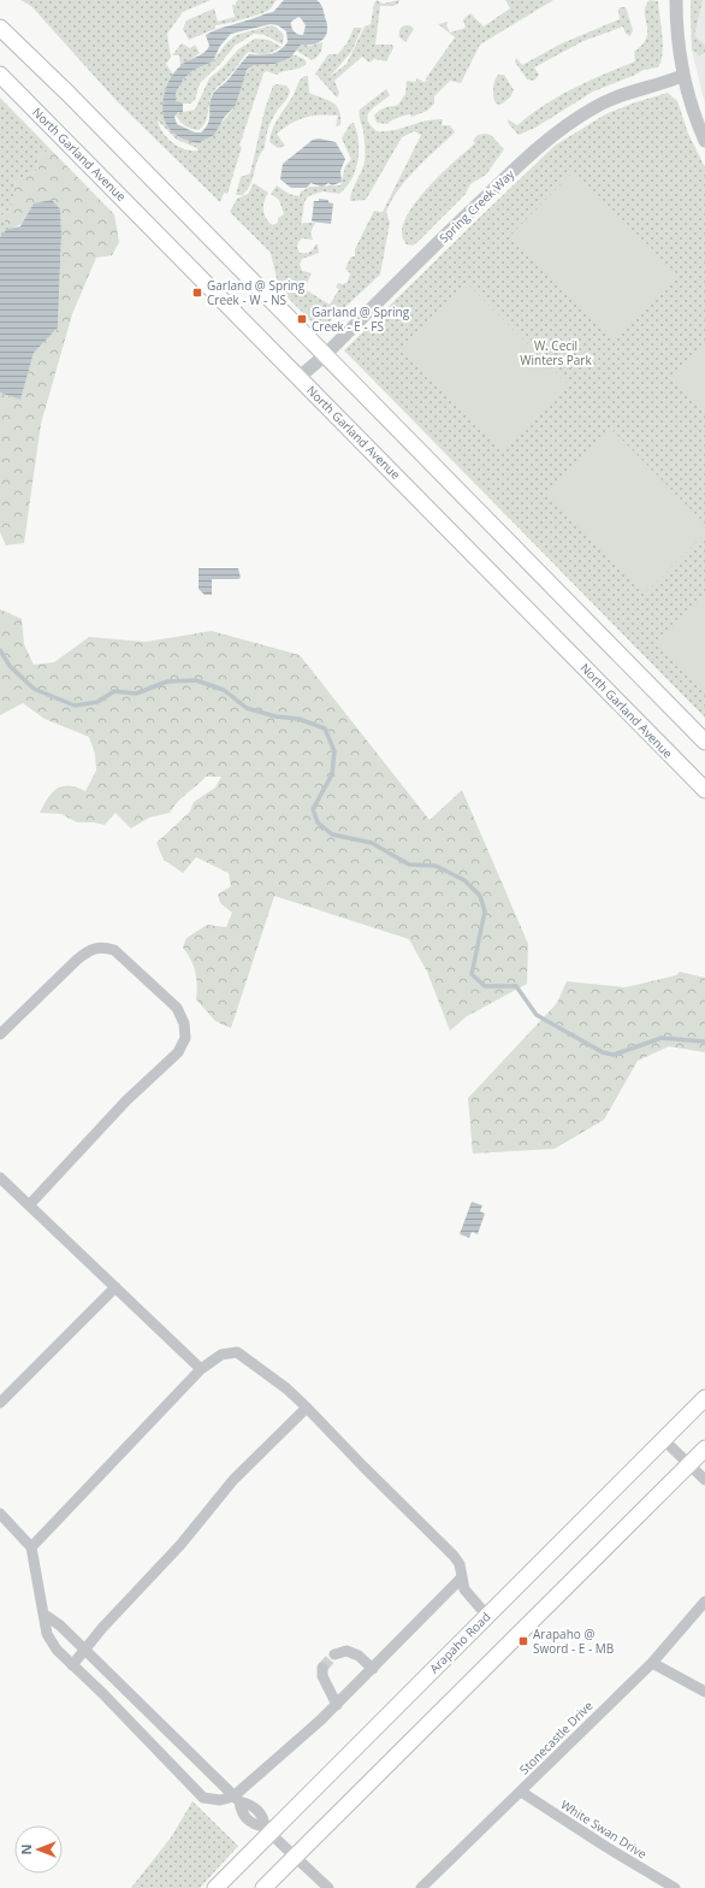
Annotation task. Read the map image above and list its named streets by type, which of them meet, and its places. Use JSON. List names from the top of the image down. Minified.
{"streets":{"main road":["North Garland Avenue","Arapaho Road"],"street":["Spring Creek Way","Stonecastle Drive","White Swan Drive"]},"crossings":[["North Garland Avenue","Spring Creek Way"],["Stonecastle Drive","White Swan Drive"]],"parks":["W. Cecil Winters Park"],"places":{"transit":["Garland @ Spring Creek - W - NS","Garland @ Spring Creek - E - FS","Arapaho @ Sword - E - MB"]},"north":"left"}
